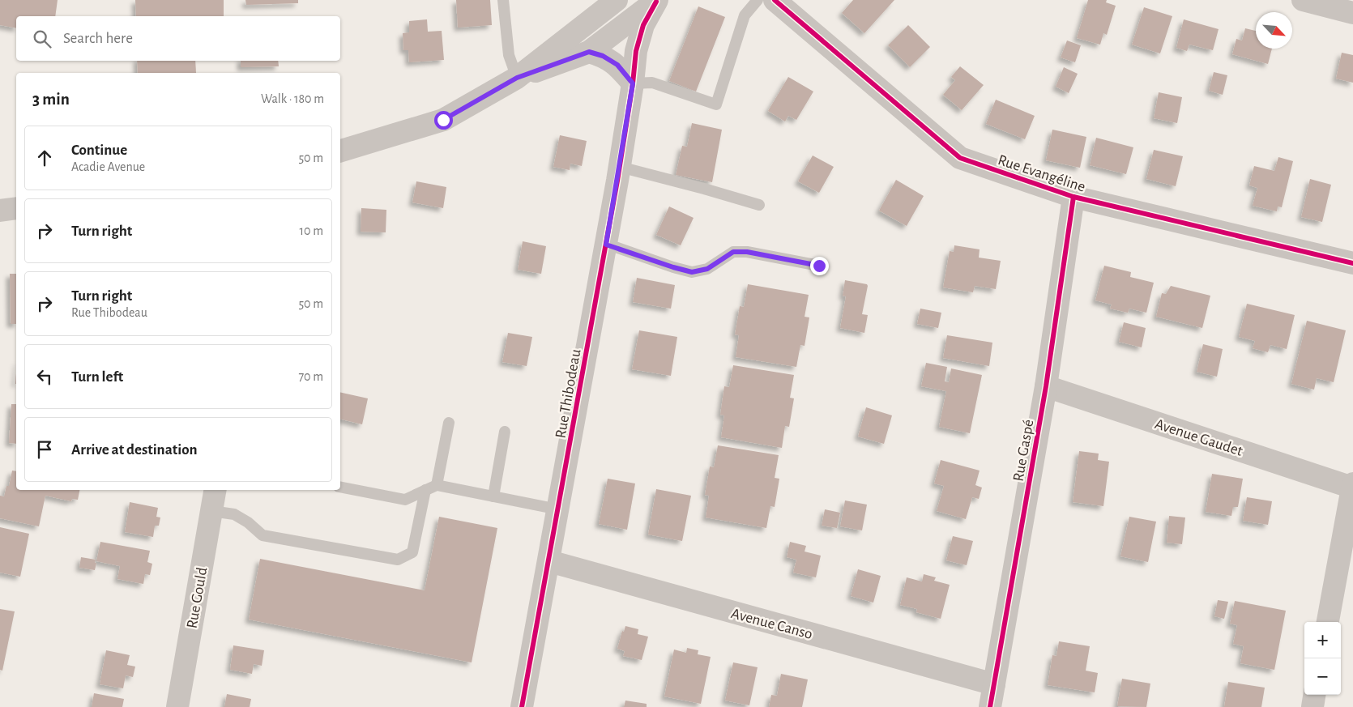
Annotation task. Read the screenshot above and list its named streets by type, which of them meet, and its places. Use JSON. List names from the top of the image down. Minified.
{"streets":{"street":["Rue Evangéline","Rue Thibodeau","Avenue Gaudet","Rue Gaspé","Rue Gould","Avenue Canso"]},"crossings":[["Rue Evangéline","Rue Gaspé"],["Rue Thibodeau","Avenue Canso"],["Avenue Gaudet","Rue Gaspé"],["Rue Gaspé","Avenue Canso"]],"north":"bottom right","page":{"search":"Search here","heading":["3 min","Walk · 180 m"],"list":[["Continue","Acadie Avenue","50 m"],["Turn right","10 m"],["Turn right","Rue Thibodeau","50 m"],["Turn left","70 m"],"Arrive at destination"],"map_buttons":["+","−"]}}
